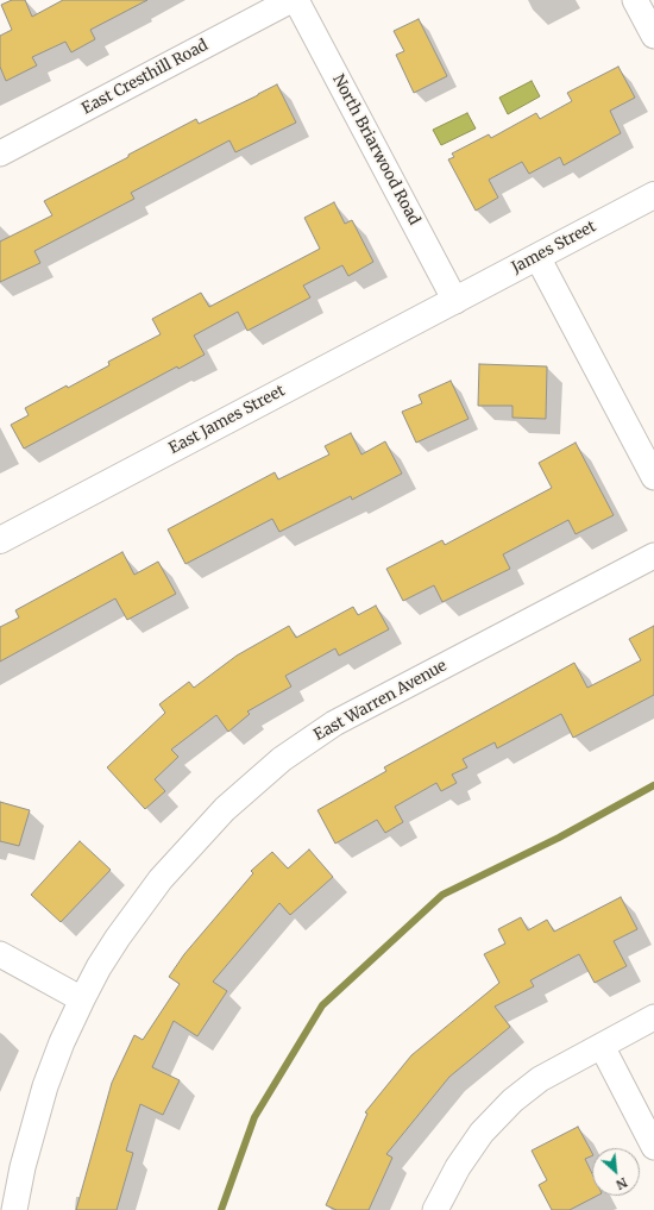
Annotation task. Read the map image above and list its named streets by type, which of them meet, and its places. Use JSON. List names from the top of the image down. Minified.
{"streets":{"street":["East Cresthill Road","North Briarwood Road","James Street","East James Street","East Warren Avenue"]},"crossings":[["North Briarwood Road","James Street"],["North Briarwood Road","East James Street"],["James Street","East James Street"]],"north":"bottom right"}
